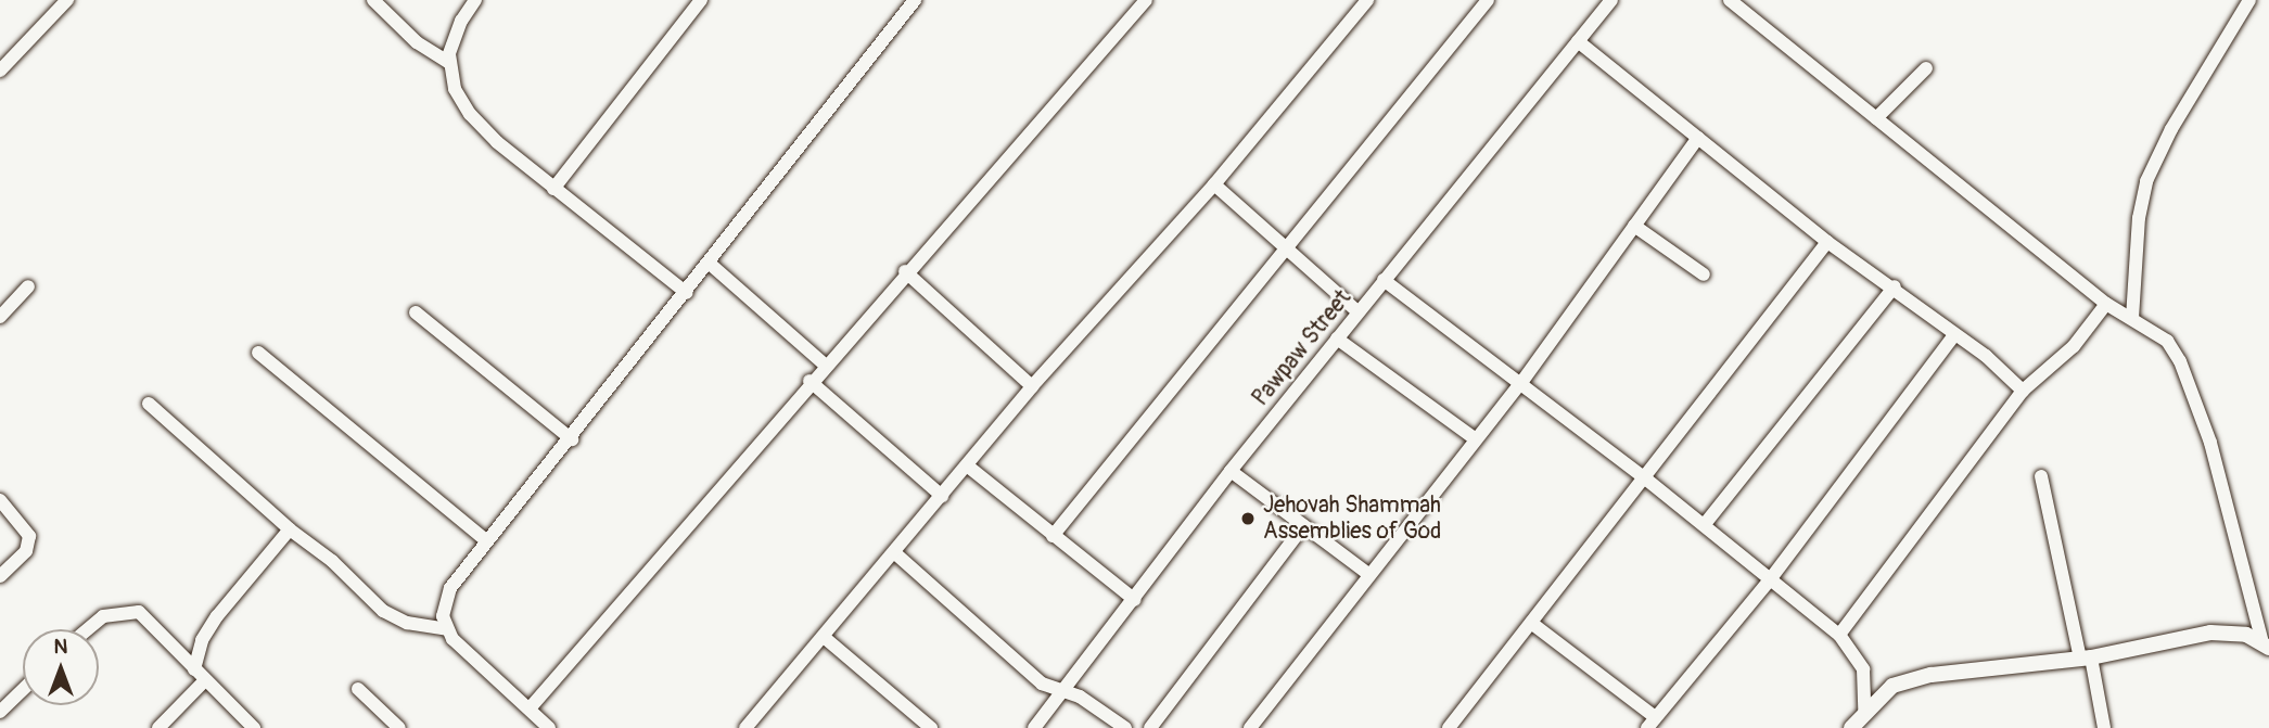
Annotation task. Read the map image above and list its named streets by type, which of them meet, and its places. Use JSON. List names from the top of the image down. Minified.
{"streets":{"street":["Pawpaw Street"]},"places":["Jehovah Shammah Assemblies of God"],"north":"top"}
